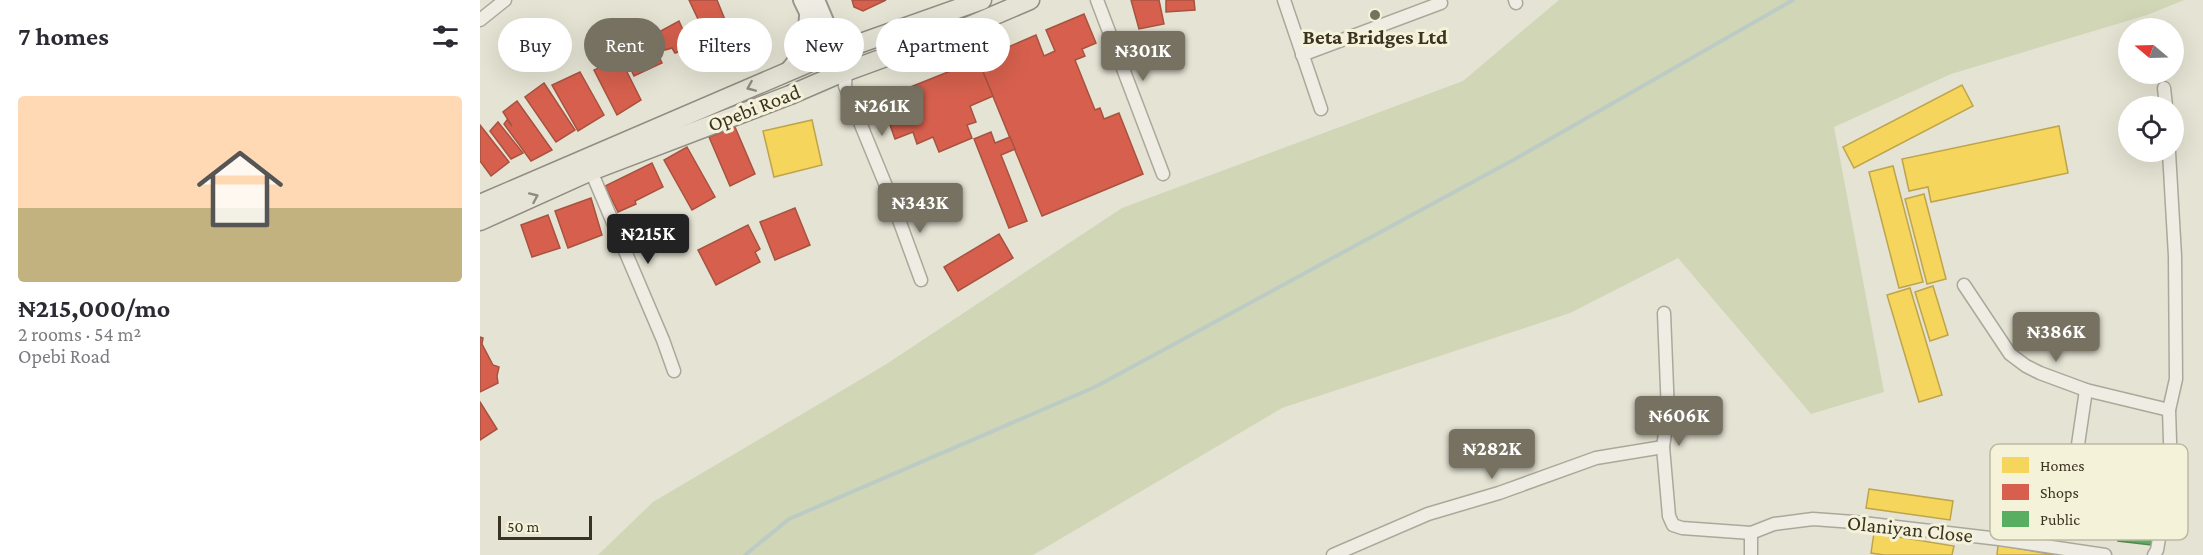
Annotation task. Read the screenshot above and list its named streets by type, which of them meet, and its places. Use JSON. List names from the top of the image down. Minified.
{"streets":{"main road":["Opebi Road"],"street":["Olaniyan Close"]},"places":["Beta Bridges Ltd"],"legend":["Homes","Shops","Public"],"scale_bar":"50 m","north":"left","page":{"heading":"7 homes","chip":["Buy","Rent","Filters","New","Apartment"],"price":["₦301K","₦261K","₦343K","₦215K","₦386K","₦606K","₦282K"],"list":[{"name":"₦215,000/mo","note":"2 rooms · 54 m² · Opebi Road"}],"scale":"50 m"}}
